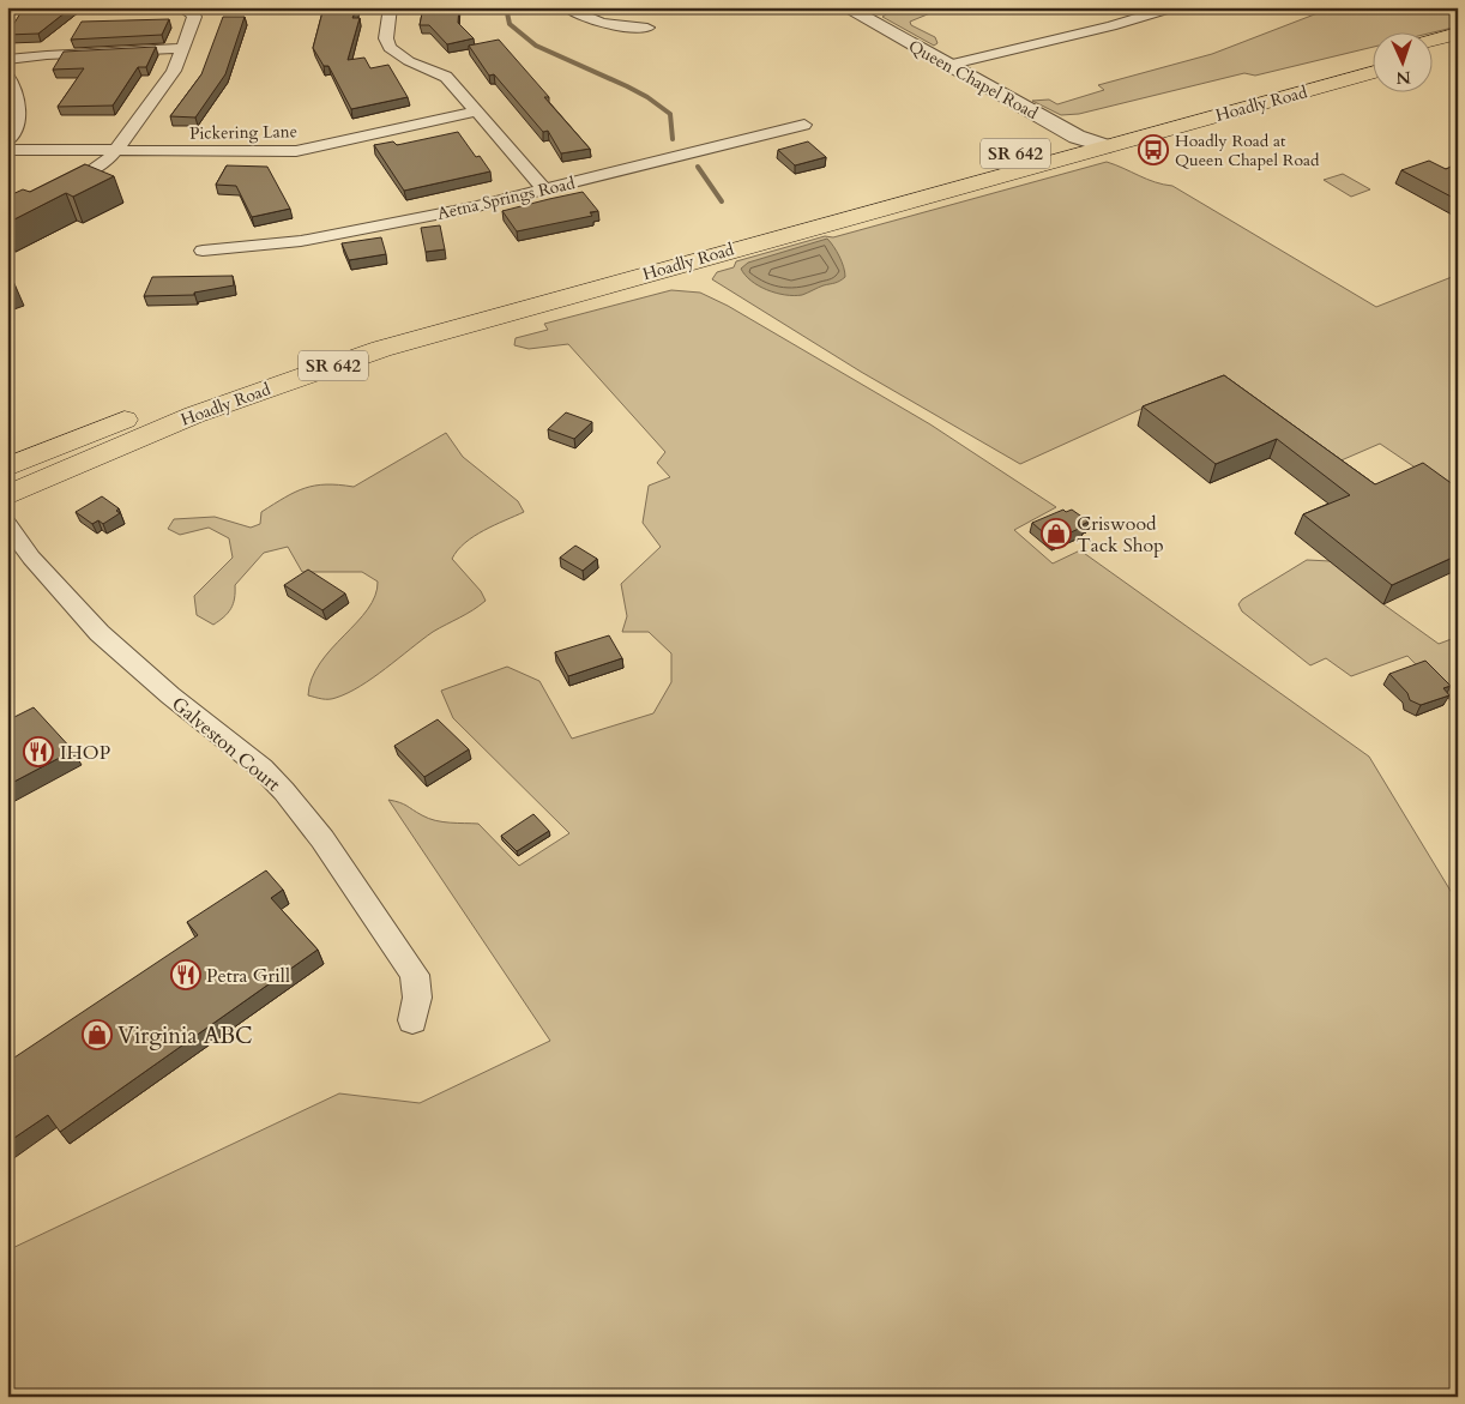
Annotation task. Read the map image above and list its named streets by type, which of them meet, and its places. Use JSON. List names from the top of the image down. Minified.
{"streets":{"main road":["Hoadly Road","SR 642"],"street":["Queen Chapel Road","Pickering Lane","Aetna Springs Road","Galveston Court"]},"crossings":[["Queen Chapel Road","Hoadly Road"]],"places":{"bus stop":["Hoadly Road at Queen Chapel Road"],"shop":["Criswood Tack Shop","Virginia ABC"],"restaurant":["IHOP","Petra Grill"]},"north":"bottom"}
